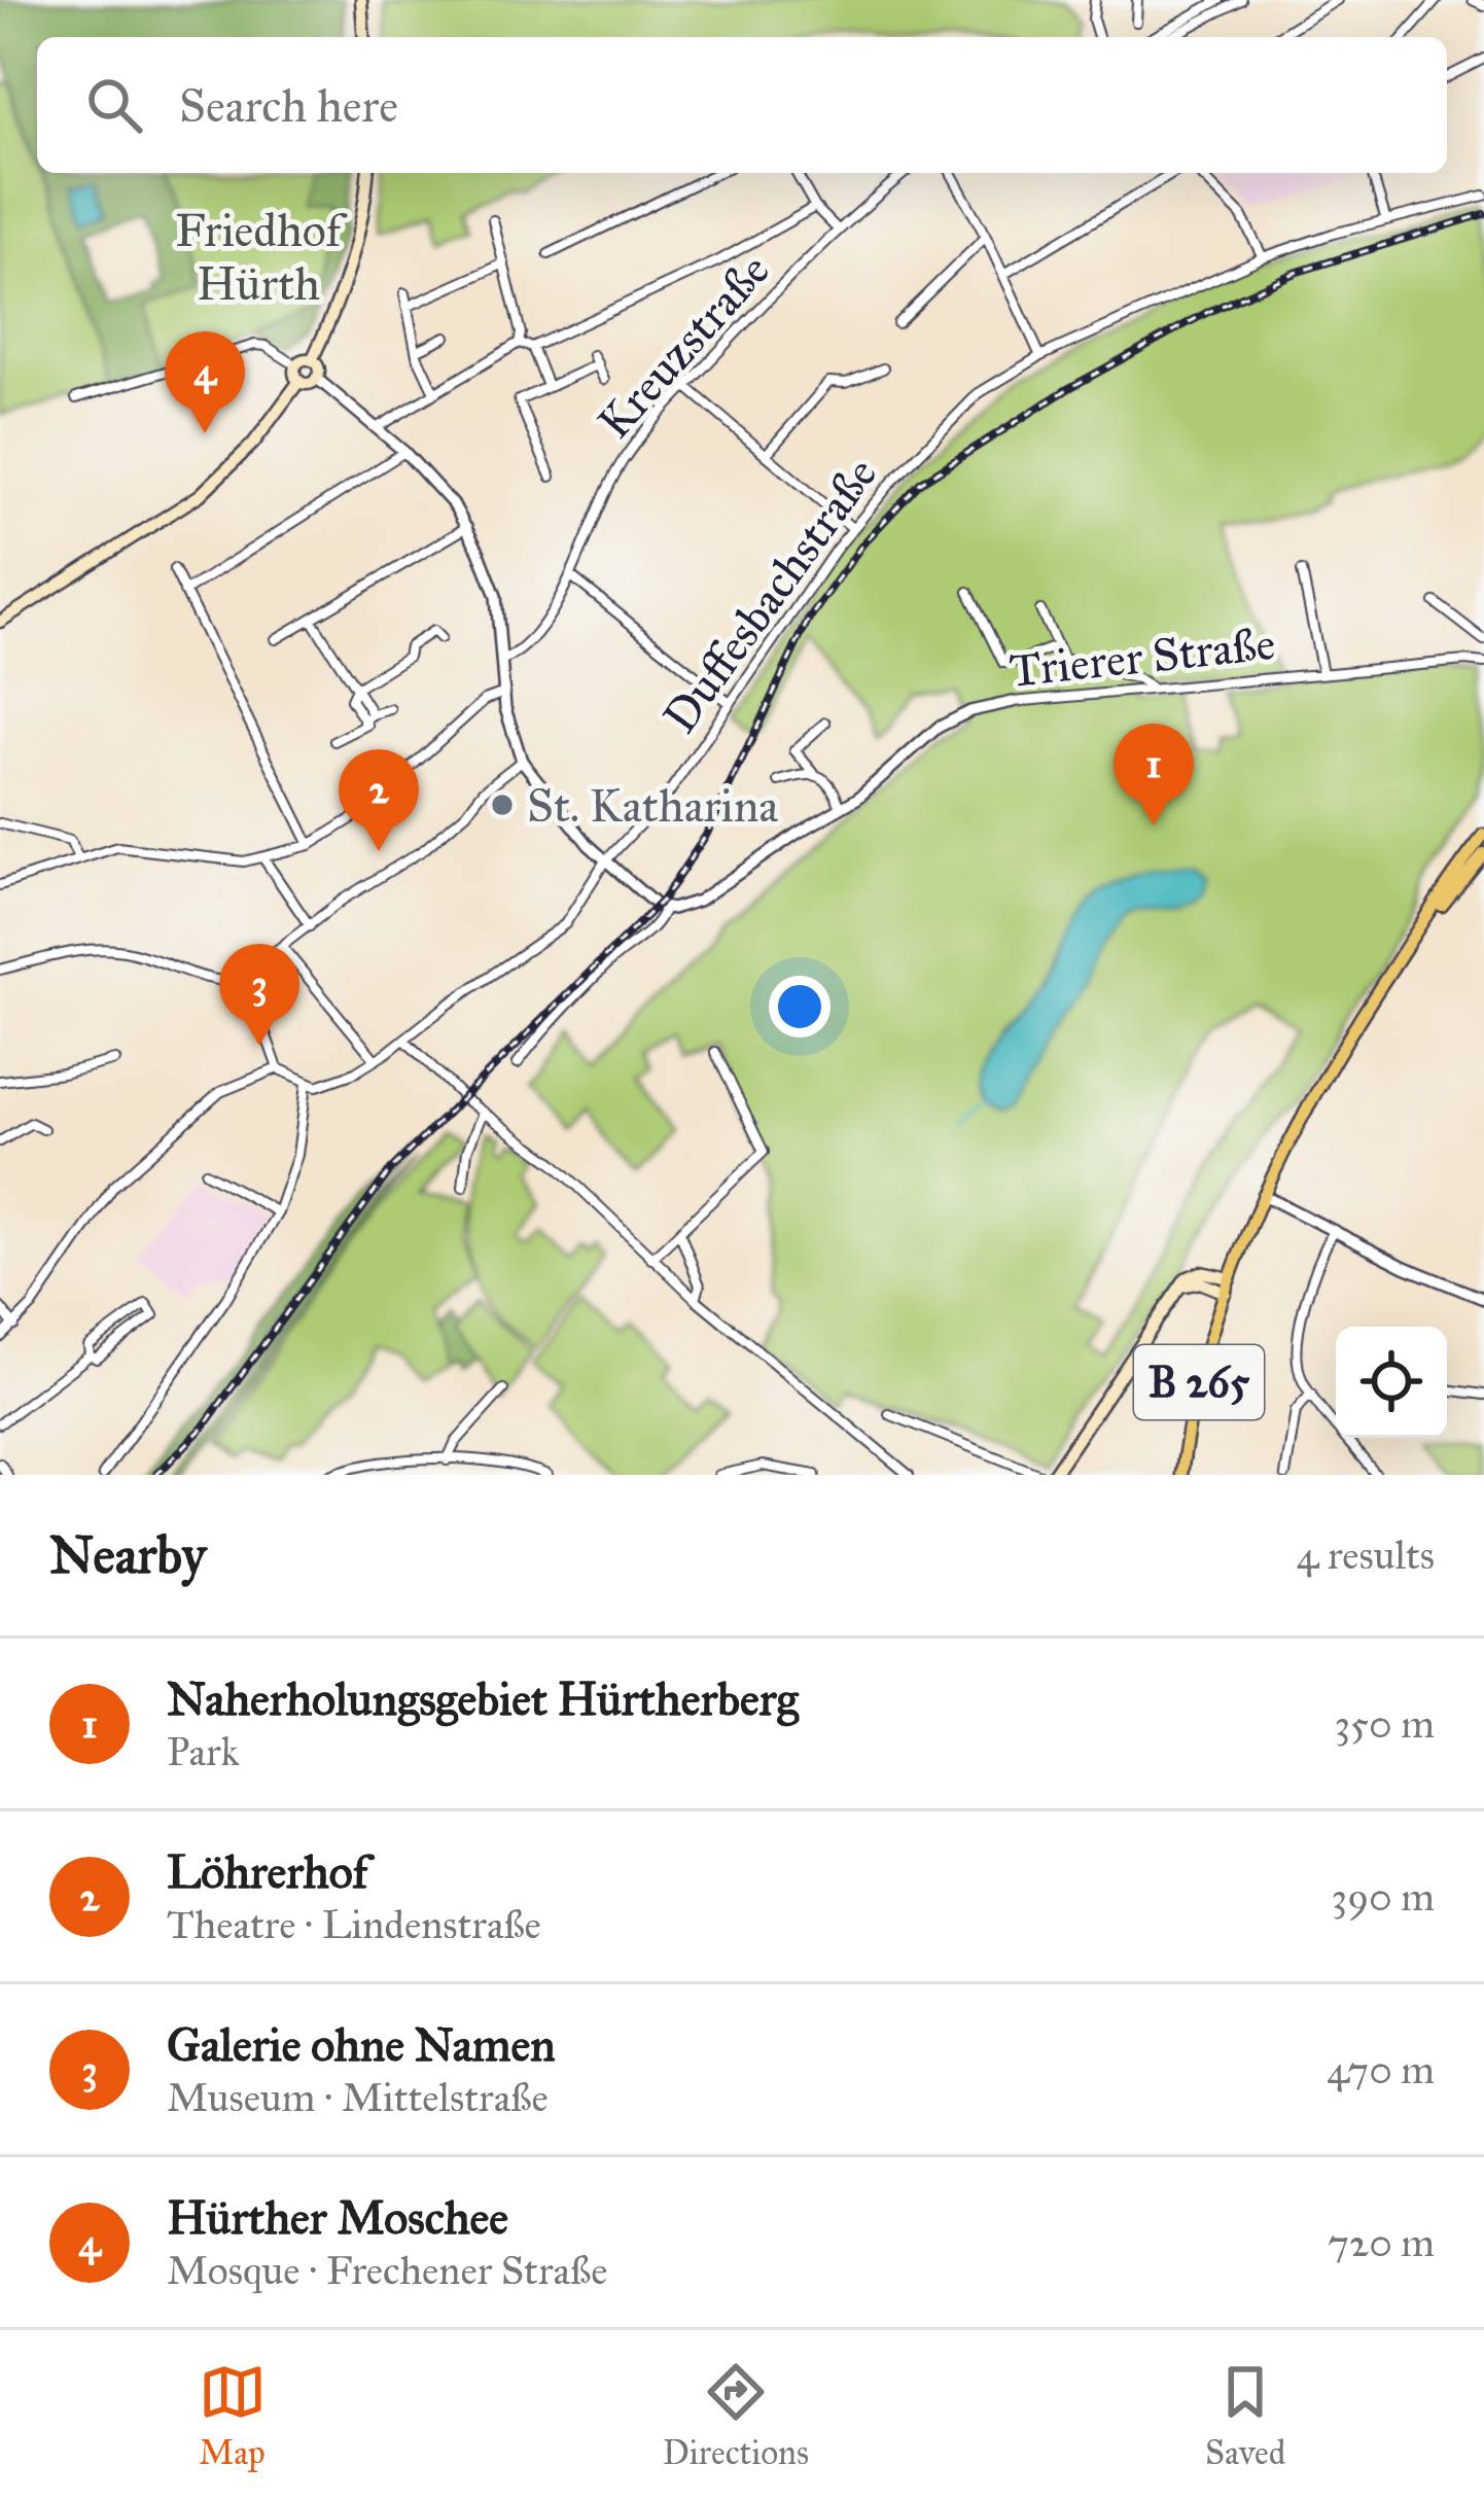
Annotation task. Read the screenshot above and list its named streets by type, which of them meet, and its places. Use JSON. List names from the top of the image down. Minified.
{"streets":{"main road":["B 265"],"street":["Kreuzstraße","Duffesbachstraße","Trierer Straße"]},"parks":["Friedhof Hürth"],"places":["St. Katharina"],"page":{"search":"Search here","pins":["4","1","2","3"],"heading":["Nearby","4 results"],"list":[{"mark":"1","name":"Naherholungsgebiet Hürtherberg","note":"Park","value":"350 m"},{"mark":"2","name":"Löhrerhof","note":"Theatre · Lindenstraße","value":"390 m"},{"mark":"3","name":"Galerie ohne Namen","note":"Museum · Mittelstraße","value":"470 m"},{"mark":"4","name":"Hürther Moschee","note":"Mosque · Frechener Straße","value":"720 m"}],"nav":["Map","Directions","Saved"]}}
